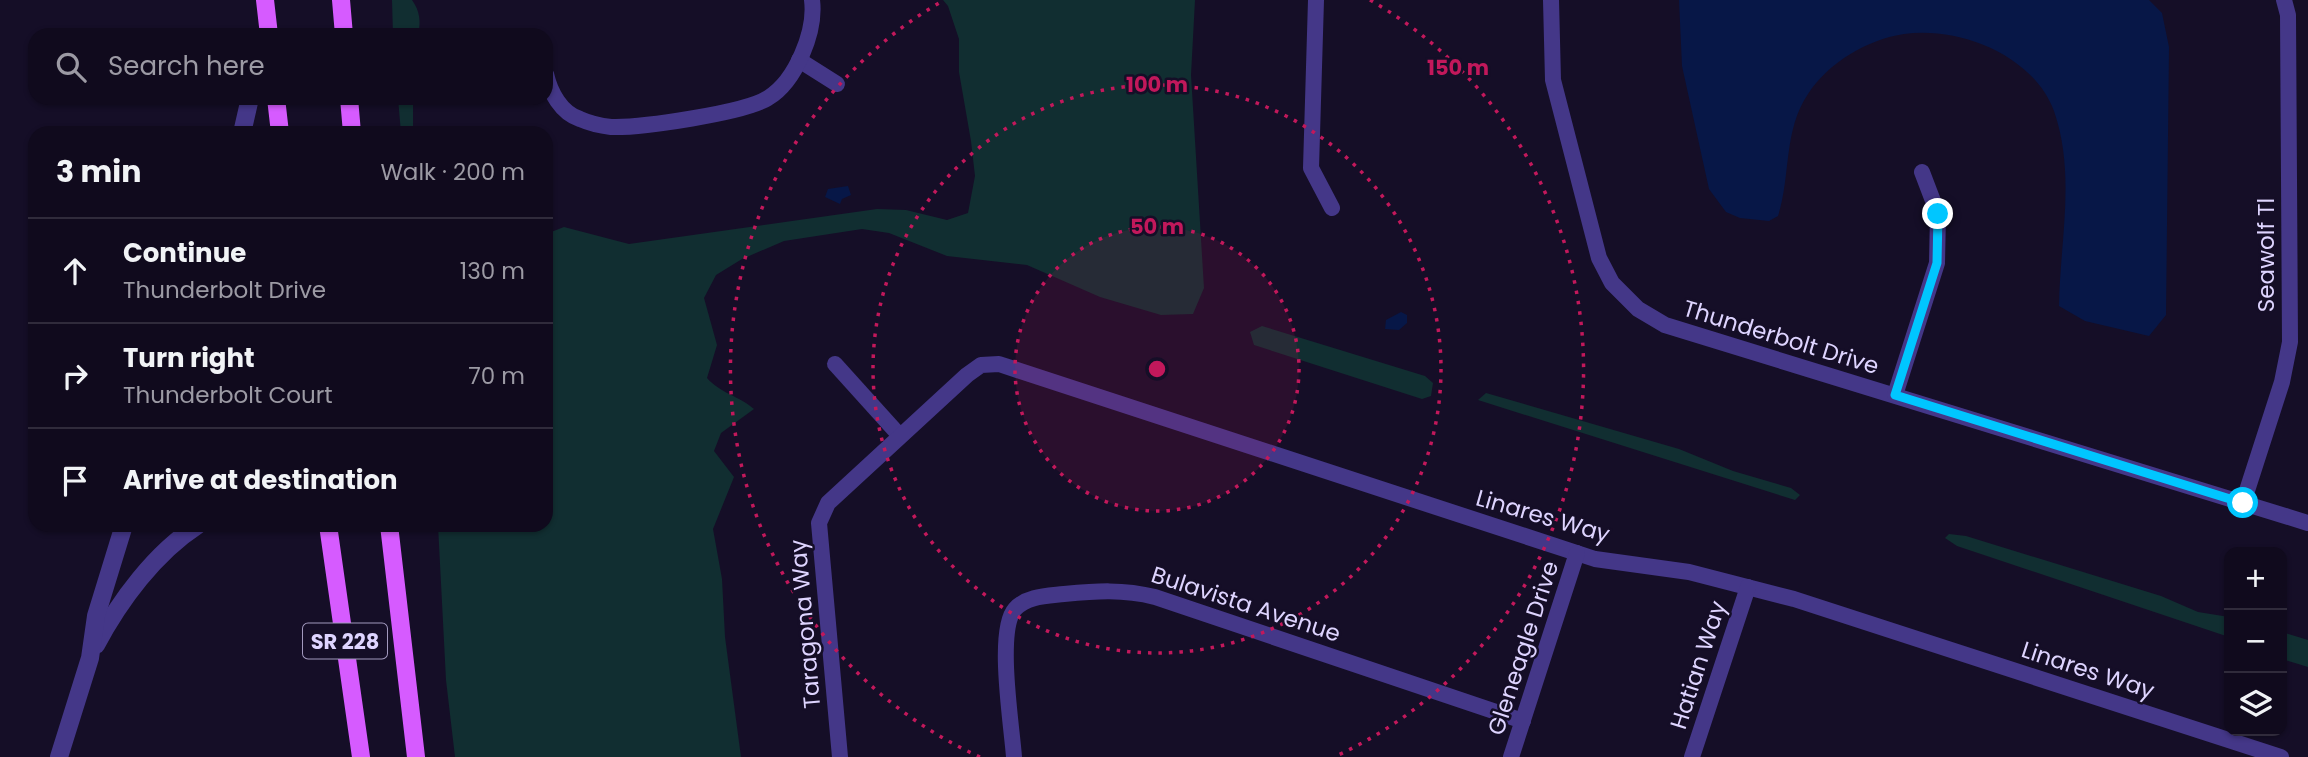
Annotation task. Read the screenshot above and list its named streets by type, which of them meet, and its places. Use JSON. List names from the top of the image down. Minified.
{"streets":{"main road":["SR 228"],"street":["Seawolf Tl","Thunderbolt Drive","Linares Way","Bulavista Avenue","Taragona Way","Gleneagle Drive","Hatian Way"]},"crossings":[["Seawolf Tl","Thunderbolt Drive"],["Linares Way","Taragona Way"],["Linares Way","Gleneagle Drive"],["Linares Way","Hatian Way"],["Bulavista Avenue","Gleneagle Drive"]],"page":{"search":"Search here","heading":["3 min","Walk · 200 m"],"list":[["Continue","Thunderbolt Drive","130 m"],["Turn right","Thunderbolt Court","70 m"],"Arrive at destination"],"map_buttons":["+","−"]},"rings":["150 m","100 m","50 m"]}
